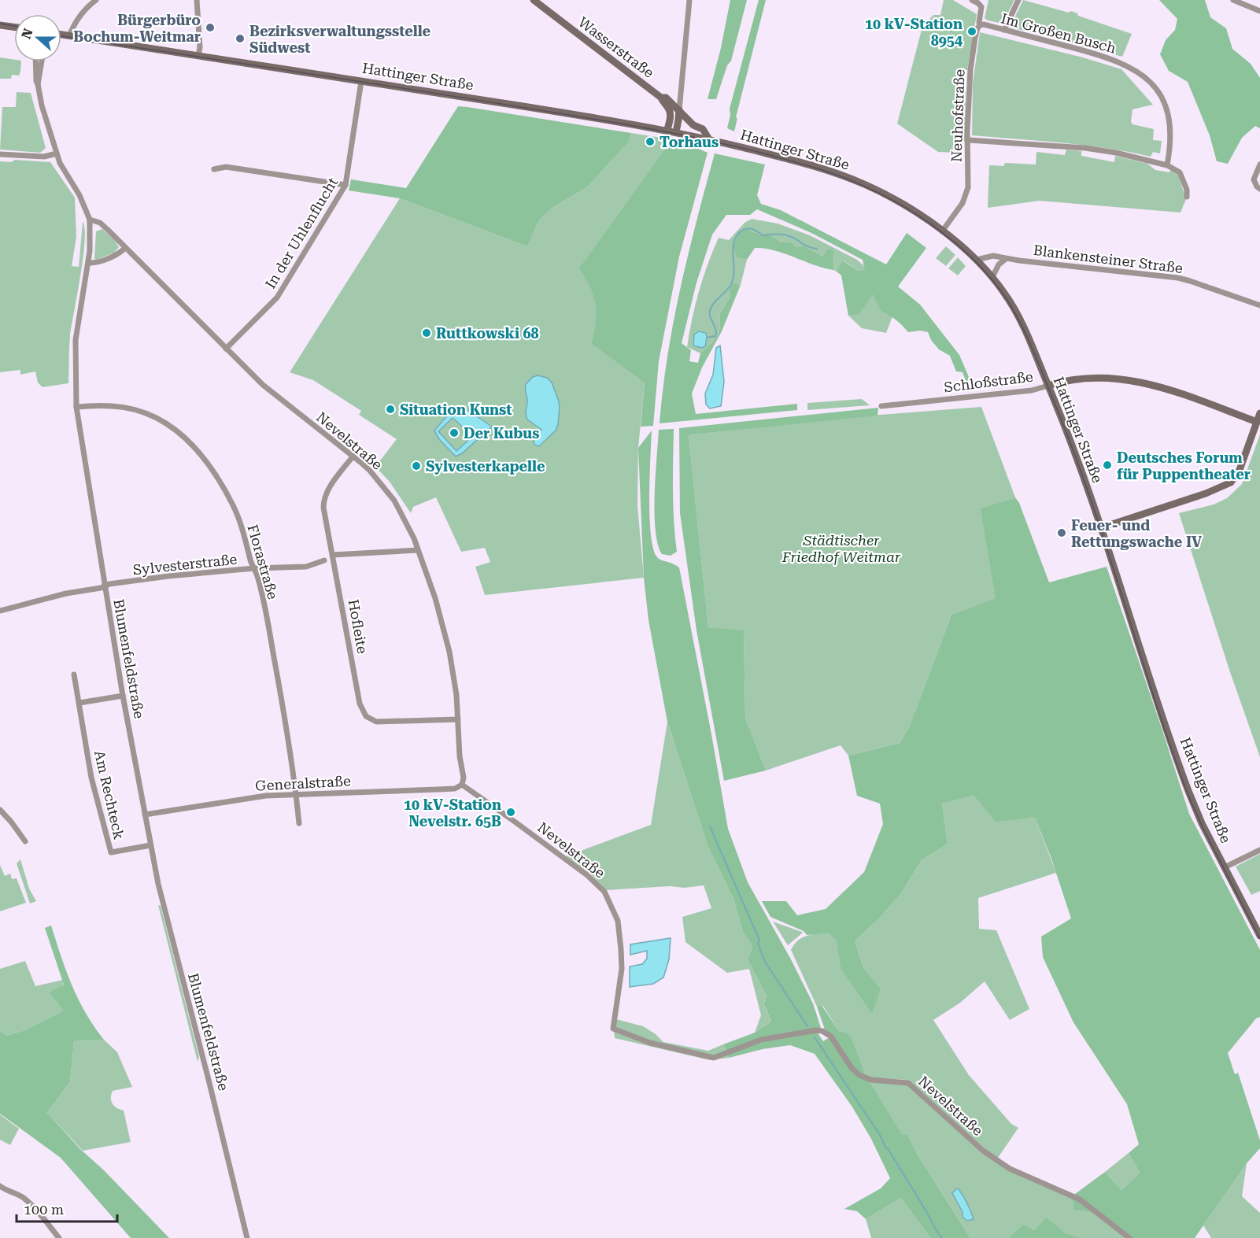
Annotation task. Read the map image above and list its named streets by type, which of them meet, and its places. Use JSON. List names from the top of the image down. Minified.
{"streets":{"main road":["Wasserstraße","Hattinger Straße","Schloßstraße"],"street":["Im Großen Busch","Neuhofstraße","In der Uhlenflucht","Blankensteiner Straße","Nevelstraße","Florastraße","Sylvesterstraße","Hofleite","Blumenfeldstraße","Generalstraße","Am Rechteck"]},"crossings":[["Im Großen Busch","Neuhofstraße"],["Wasserstraße","Hattinger Straße"],["Hattinger Straße","Neuhofstraße"],["Hattinger Straße","In der Uhlenflucht"],["Hattinger Straße","Blankensteiner Straße"],["Hattinger Straße","Schloßstraße"],["In der Uhlenflucht","Nevelstraße"],["Nevelstraße","Hofleite"],["Nevelstraße","Blumenfeldstraße"],["Nevelstraße","Generalstraße"],["Florastraße","Sylvesterstraße"],["Florastraße","Blumenfeldstraße"],["Florastraße","Generalstraße"],["Sylvesterstraße","Blumenfeldstraße"],["Blumenfeldstraße","Generalstraße"],["Blumenfeldstraße","Am Rechteck"]],"parks":["Städtischer Friedhof Weitmar"],"places":["Bürgerbüro Bochum-Weitmar","10 kV-Station 8954","Bezirksverwaltungsstelle Südwest","Torhaus","Ruttkowski 68","Situation Kunst","Der Kubus","Deutsches Forum für Puppentheater","Sylvesterkapelle","Feuer- und Rettungswache IV","10 kV-Station Nevelstr. 65B"],"scale_bar":"100 m","north":"left"}
